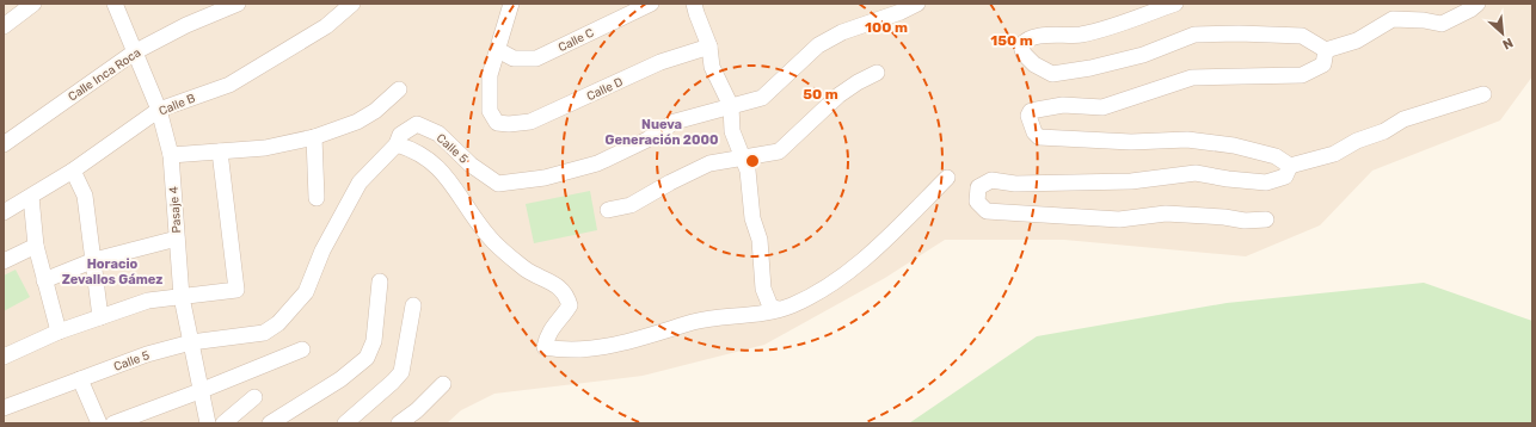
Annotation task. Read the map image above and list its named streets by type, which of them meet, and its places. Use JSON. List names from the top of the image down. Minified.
{"streets":{"street":["Calle C","Calle Inca Roca","Calle D","Calle B","Calle 5","Pasaje 4"]},"crossings":[["Calle C","Calle D"],["Calle Inca Roca","Pasaje 4"],["Calle B","Pasaje 4"],["Calle 5","Pasaje 4"]],"districts":["Nueva Generación 2000","Horacio Zevallos Gámez"],"north":"bottom right","rings":["100 m","150 m","50 m"]}
